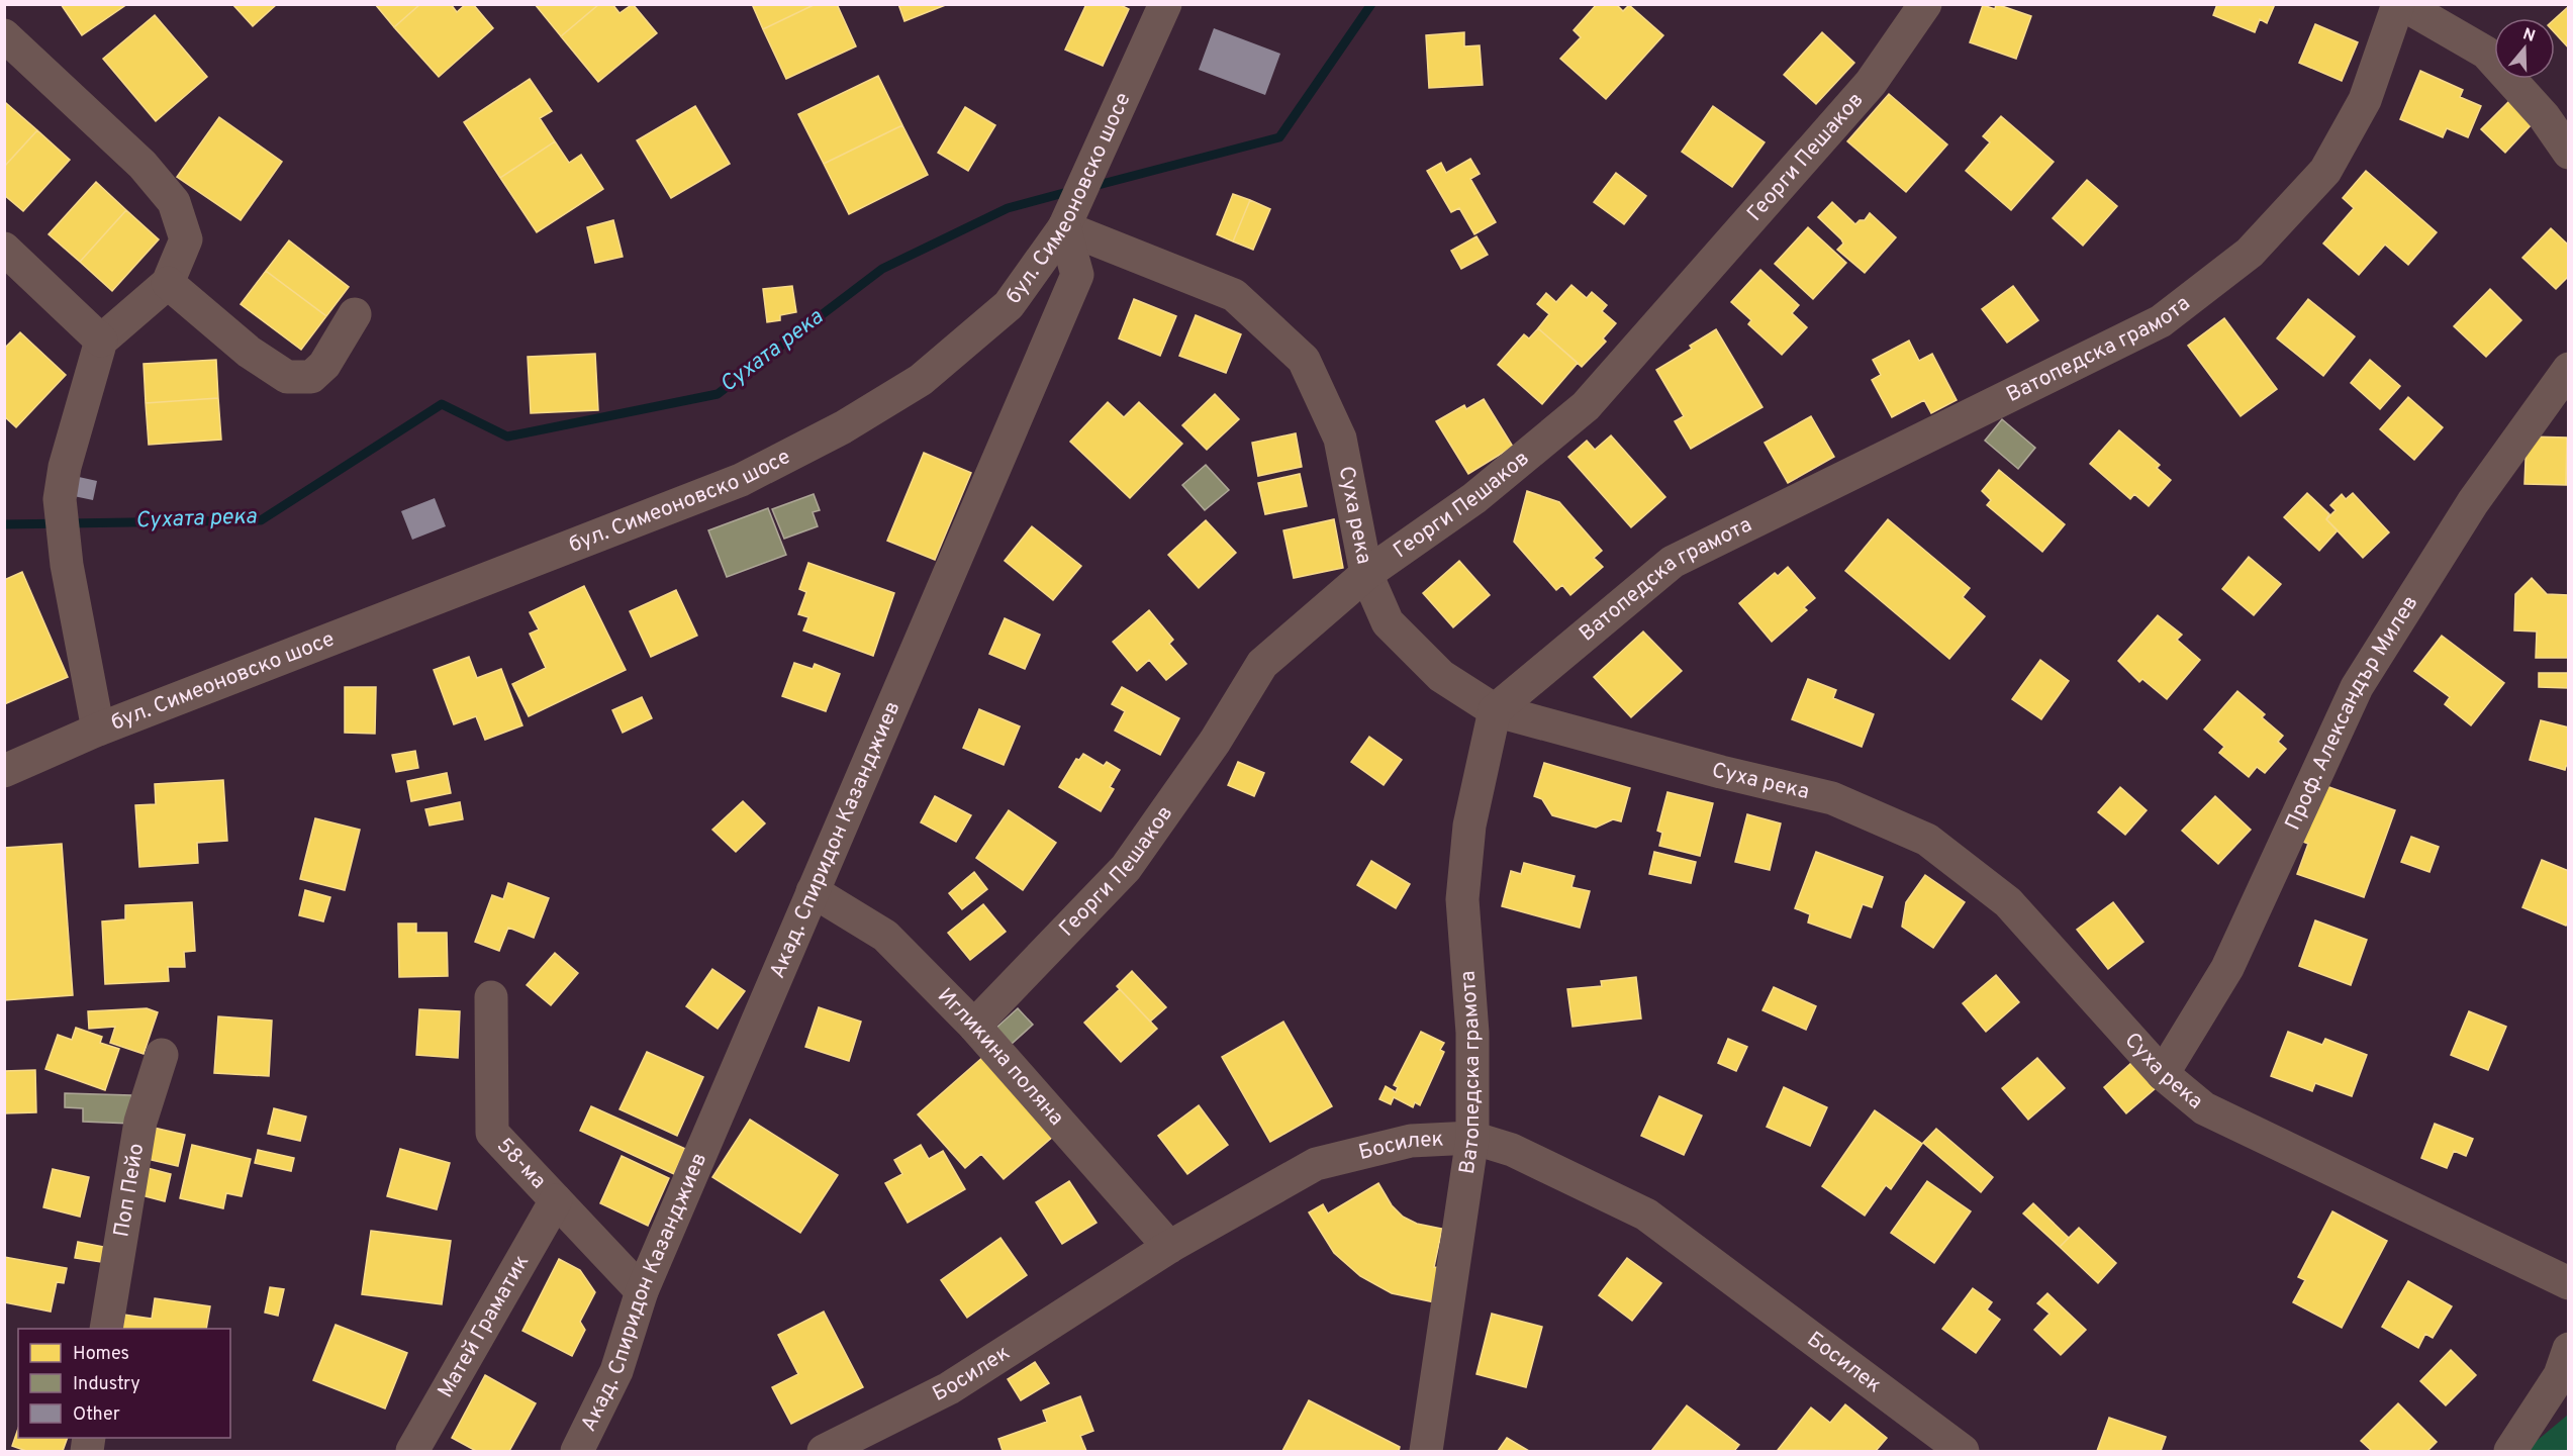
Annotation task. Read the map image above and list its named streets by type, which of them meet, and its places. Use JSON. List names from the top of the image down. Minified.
{"streets":{"street":["Георги Пешаков","бул. Симеоновско шосе","Ватопедска грамота","Суха река","Проф. Александър Милев","Акад. Спиридон Казанджиев","Игликина поляна","Босилек","58-ма","Поп Пейо","Матей Граматик"]},"crossings":[["Георги Пешаков","Суха река"],["Георги Пешаков","Игликина поляна"],["бул. Симеоновско шосе","Суха река"],["бул. Симеоновско шосе","Акад. Спиридон Казанджиев"],["Ватопедска грамота","Суха река"],["Ватопедска грамота","Босилек"],["Суха река","Проф. Александър Милев"],["Суха река","Акад. Спиридон Казанджиев"],["Акад. Спиридон Казанджиев","Игликина поляна"],["Акад. Спиридон Казанджиев","58-ма"],["Игликина поляна","Босилек"],["58-ма","Матей Граматик"]],"water":["Сухата река"],"legend":["Homes","Industry","Other"],"north":"top"}
